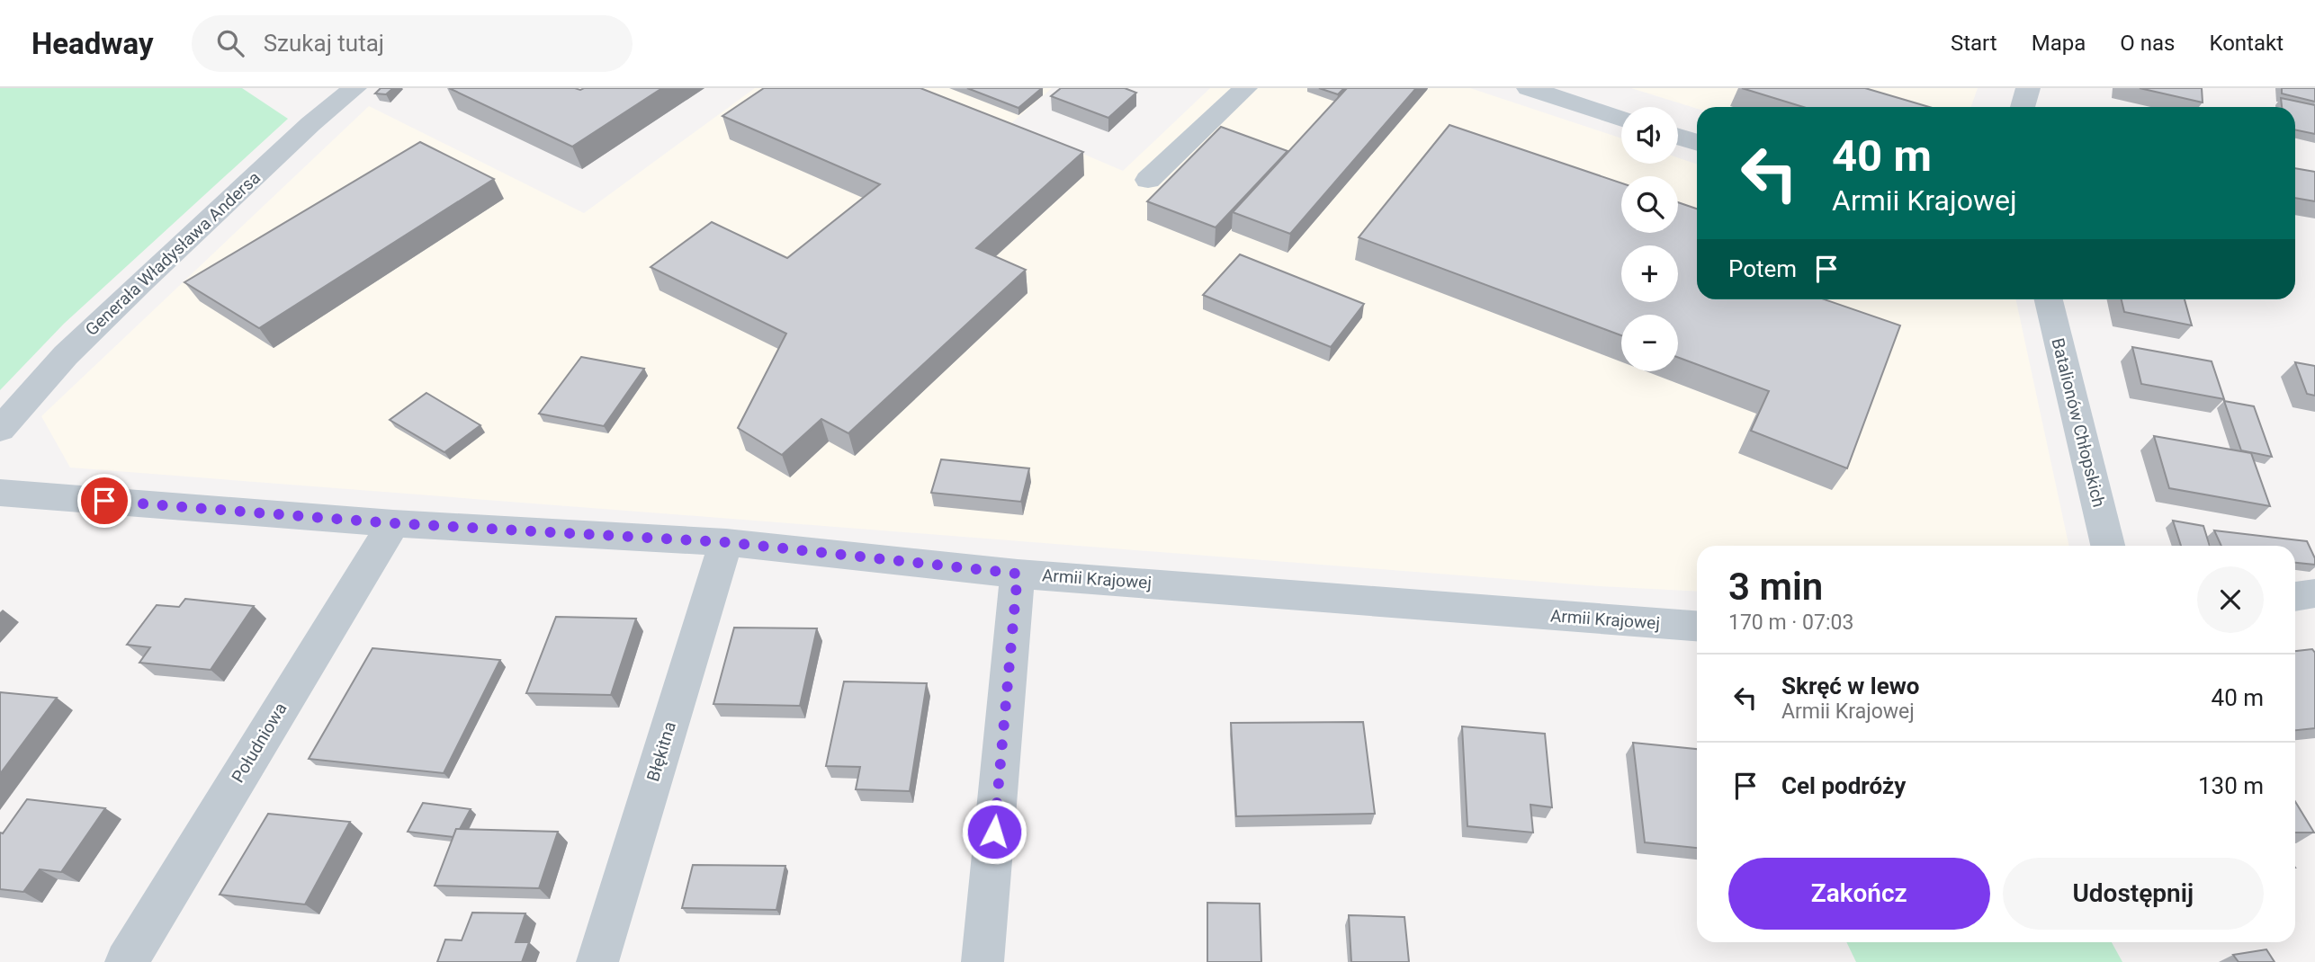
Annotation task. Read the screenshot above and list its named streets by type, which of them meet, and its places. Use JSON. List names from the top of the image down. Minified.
{"streets":{"street":["Generała Władysława Andersa","Batalionów Chłopskich","Armii Krajowej","Południowa","Błękitna"]},"crossings":[["Armii Krajowej","Południowa"],["Armii Krajowej","Błękitna"]],"page":{"header":"Headway","search":"Szukaj tutaj","nav":["Start","Mapa","O nas","Kontakt"],"map_buttons":["+","−"],"turn":["40 m","Armii Krajowej"],"then":"Potem","heading":["3 min","170 m · 07:03"],"list":[{"name":"Skręć w lewo","note":"Armii Krajowej","value":"40 m"},{"name":"Cel podróży","value":"130 m"}],"buttons":["Zakończ","Udostępnij"]}}
